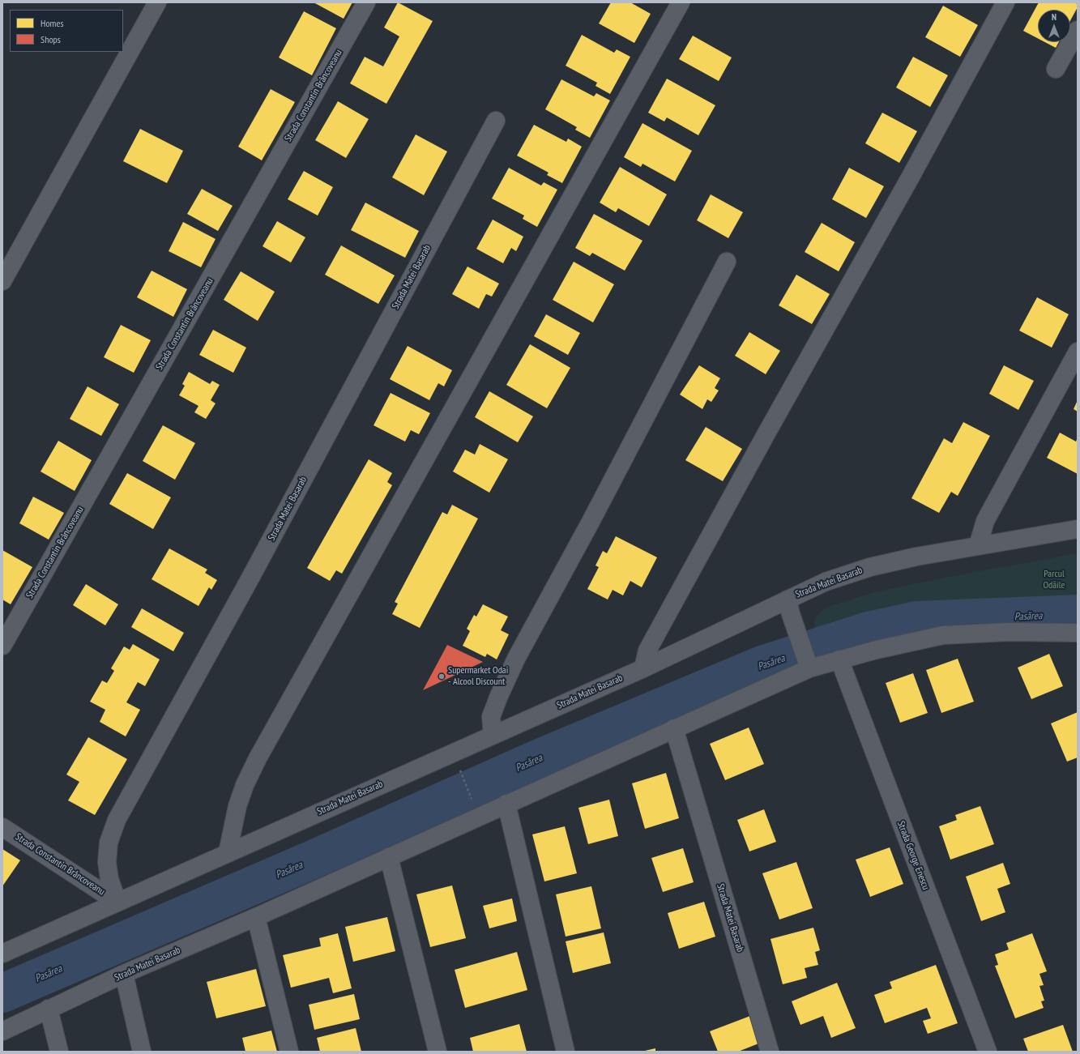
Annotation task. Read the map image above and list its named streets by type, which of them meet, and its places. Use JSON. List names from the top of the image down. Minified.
{"streets":{"street":["Strada Constantin Brâncoveanu","Strada Matei Basarab","Strada George Enescu"]},"crossings":[["Strada Constantin Brâncoveanu","Strada Matei Basarab"],["Strada Matei Basarab","Strada George Enescu"]],"water":["Pasărea"],"parks":["Parcul Odăile"],"places":["Supermarket Odai - Alcool Discount"],"legend":["Homes","Shops"],"north":"top"}
